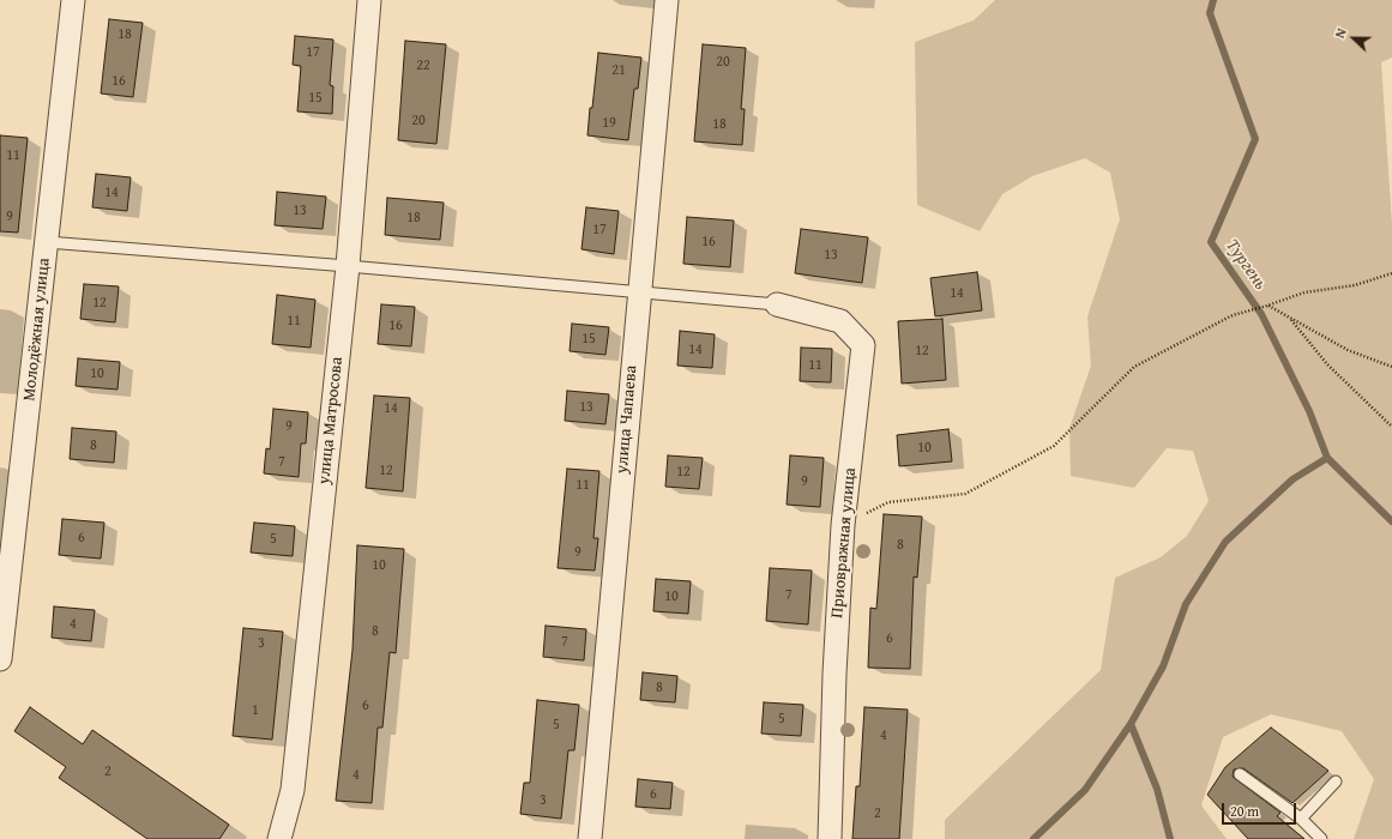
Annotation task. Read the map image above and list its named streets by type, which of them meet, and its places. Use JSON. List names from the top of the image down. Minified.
{"streets":{"street":["Молодёжная улица","улица Чапаева","улица Матросова","Приовражная улица"]},"water":["Тургень"],"house_numbers":["18","17","20","22","21","16","15","20","19","18","11","14","13","9","18","17","16","13","14","12","11","16","15","14","12","11","10","13","14","9","8","10","7","12","12","9","11","6","5","8","9","10","7","10","4","8","6","7","3","8","6","1","5","5","4","2","4","6","3","2"],"scale_bar":"20 m","north":"left"}
